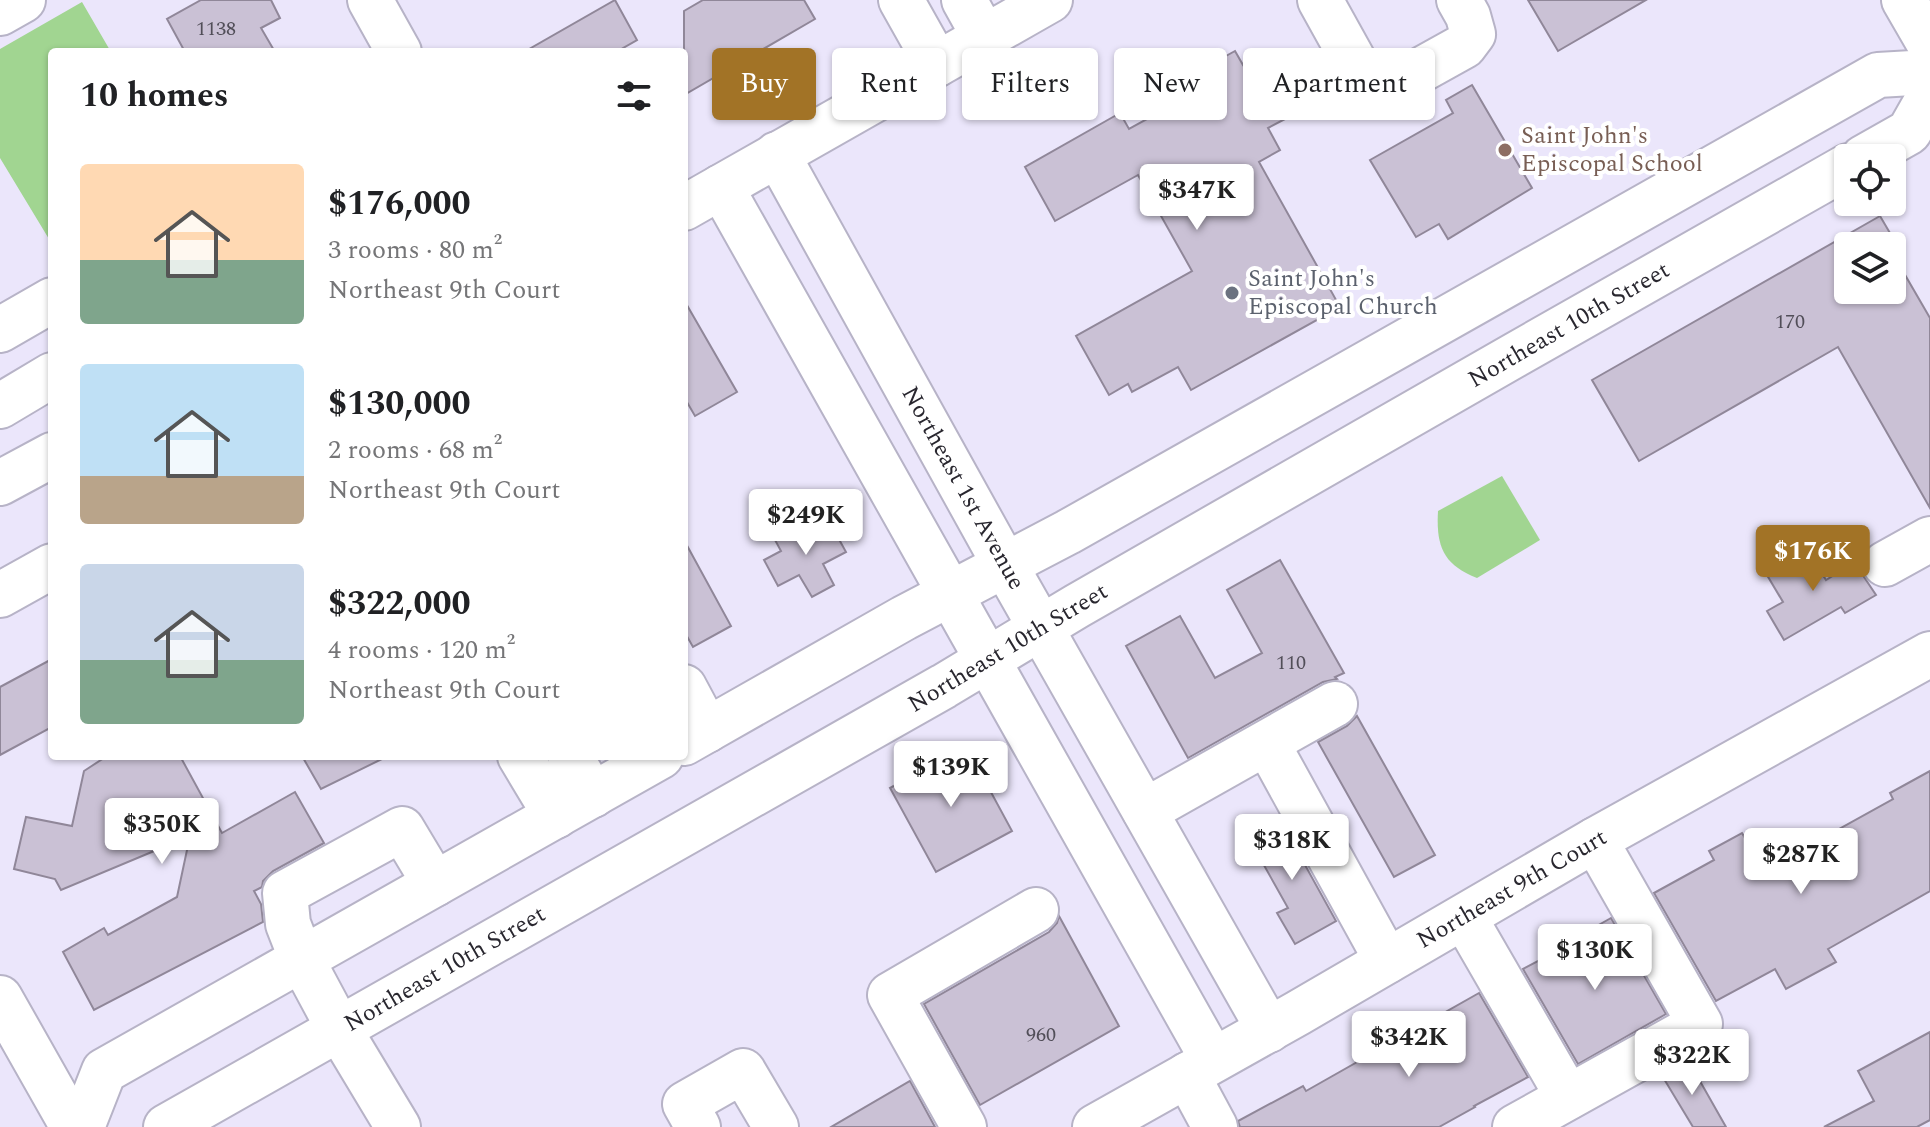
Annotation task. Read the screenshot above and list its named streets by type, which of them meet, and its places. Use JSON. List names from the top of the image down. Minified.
{"streets":{"main road":["Northeast 10th Street","Northeast 1st Avenue","Northeast 9th Court"]},"crossings":[["Northeast 10th Street","Northeast 1st Avenue"],["Northeast 1st Avenue","Northeast 9th Court"]],"places":["Saint John's Episcopal School","Saint John's Episcopal Church"],"house_numbers":["1138","170","110","960"],"page":{"chip":["Buy","Rent","Filters","New","Apartment"],"heading":"10 homes","list":[{"name":"$176,000","note":"3 rooms · 80 m² · Northeast 9th Court"},{"name":"$130,000","note":"2 rooms · 68 m² · Northeast 9th Court"},{"name":"$322,000","note":"4 rooms · 120 m² · Northeast 9th Court"}],"price":["$347K","$249K","$176K","$139K","$350K","$318K","$287K","$130K","$342K","$322K"]}}
